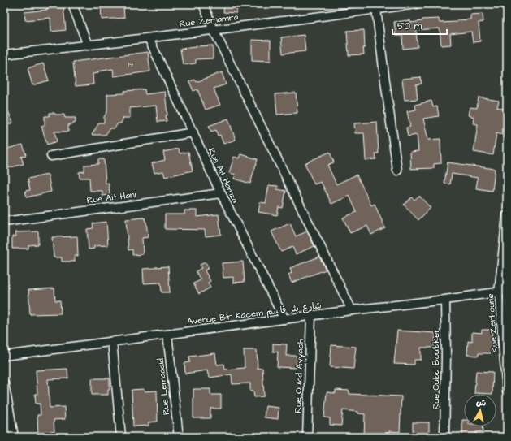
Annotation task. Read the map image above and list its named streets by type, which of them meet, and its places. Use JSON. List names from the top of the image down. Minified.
{"streets":{"street":["Rue Zemamra","Rue Ait Hamza","Rue Ait Hani","Avenue Bir Kacem شارع بئر قاسم","Rue Zerhoune","Rue Oulad Bou'bker","Rue Oulad Ayyach","Rue Lemaadid"]},"crossings":[["Rue Zemamra","Rue Ait Hamza"],["Rue Ait Hamza","Rue Ait Hani"],["Rue Ait Hamza","Avenue Bir Kacem شارع بئر قاسم"],["Avenue Bir Kacem شارع بئر قاسم","Rue Zerhoune"],["Avenue Bir Kacem شارع بئر قاسم","Rue Oulad Bou'bker"],["Avenue Bir Kacem شارع بئر قاسم","Rue Oulad Ayyach"],["Avenue Bir Kacem شارع بئر قاسم","Rue Lemaadid"]],"house_numbers":["19"],"scale_bar":"50 m","north":"top"}
